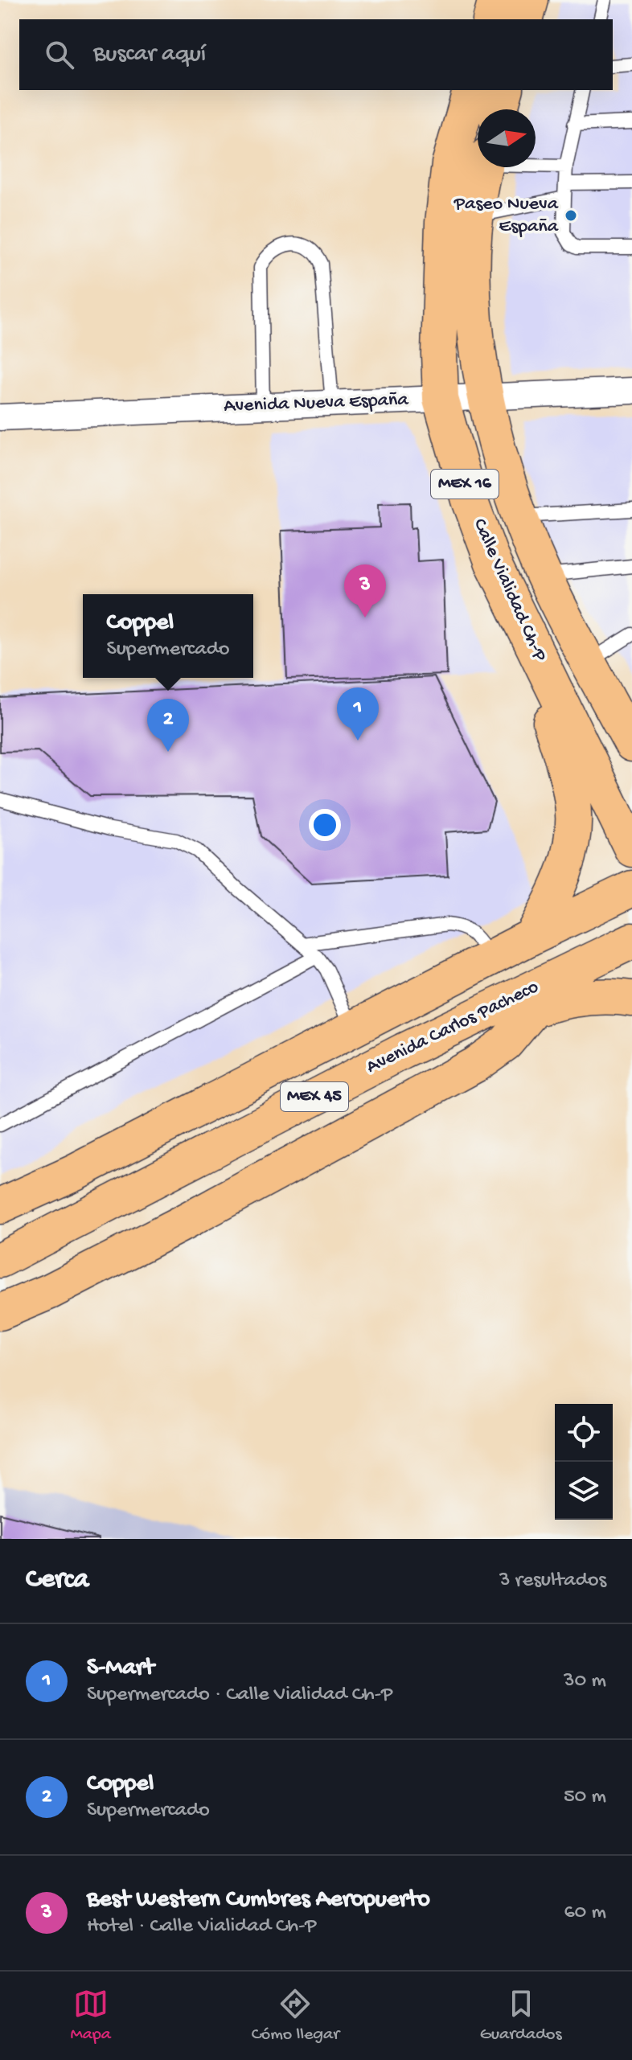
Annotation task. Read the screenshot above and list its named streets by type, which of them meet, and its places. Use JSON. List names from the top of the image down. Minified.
{"streets":{"main road":["MEX 16","Calle Vialidad Ch-P","Avenida Carlos Pacheco","MEX 45"],"street":["Avenida Nueva España"]},"crossings":[["Avenida Nueva España","Calle Vialidad Ch-P"]],"places":["Paseo Nueva España"],"north":"right","page":{"search":"Buscar aquí","pins":["3","1","2"],"popup":["Coppel","Supermercado"],"heading":["Cerca","3 resultados"],"list":[{"mark":"1","name":"S-Mart","note":"Supermercado · Calle Vialidad Ch-P","value":"30 m"},{"mark":"2","name":"Coppel","note":"Supermercado","value":"50 m"},{"mark":"3","name":"Best Western Cumbres Aeropuerto","note":"Hotel · Calle Vialidad Ch-P","value":"60 m"}],"nav":["Mapa","Cómo llegar","Guardados"]}}
